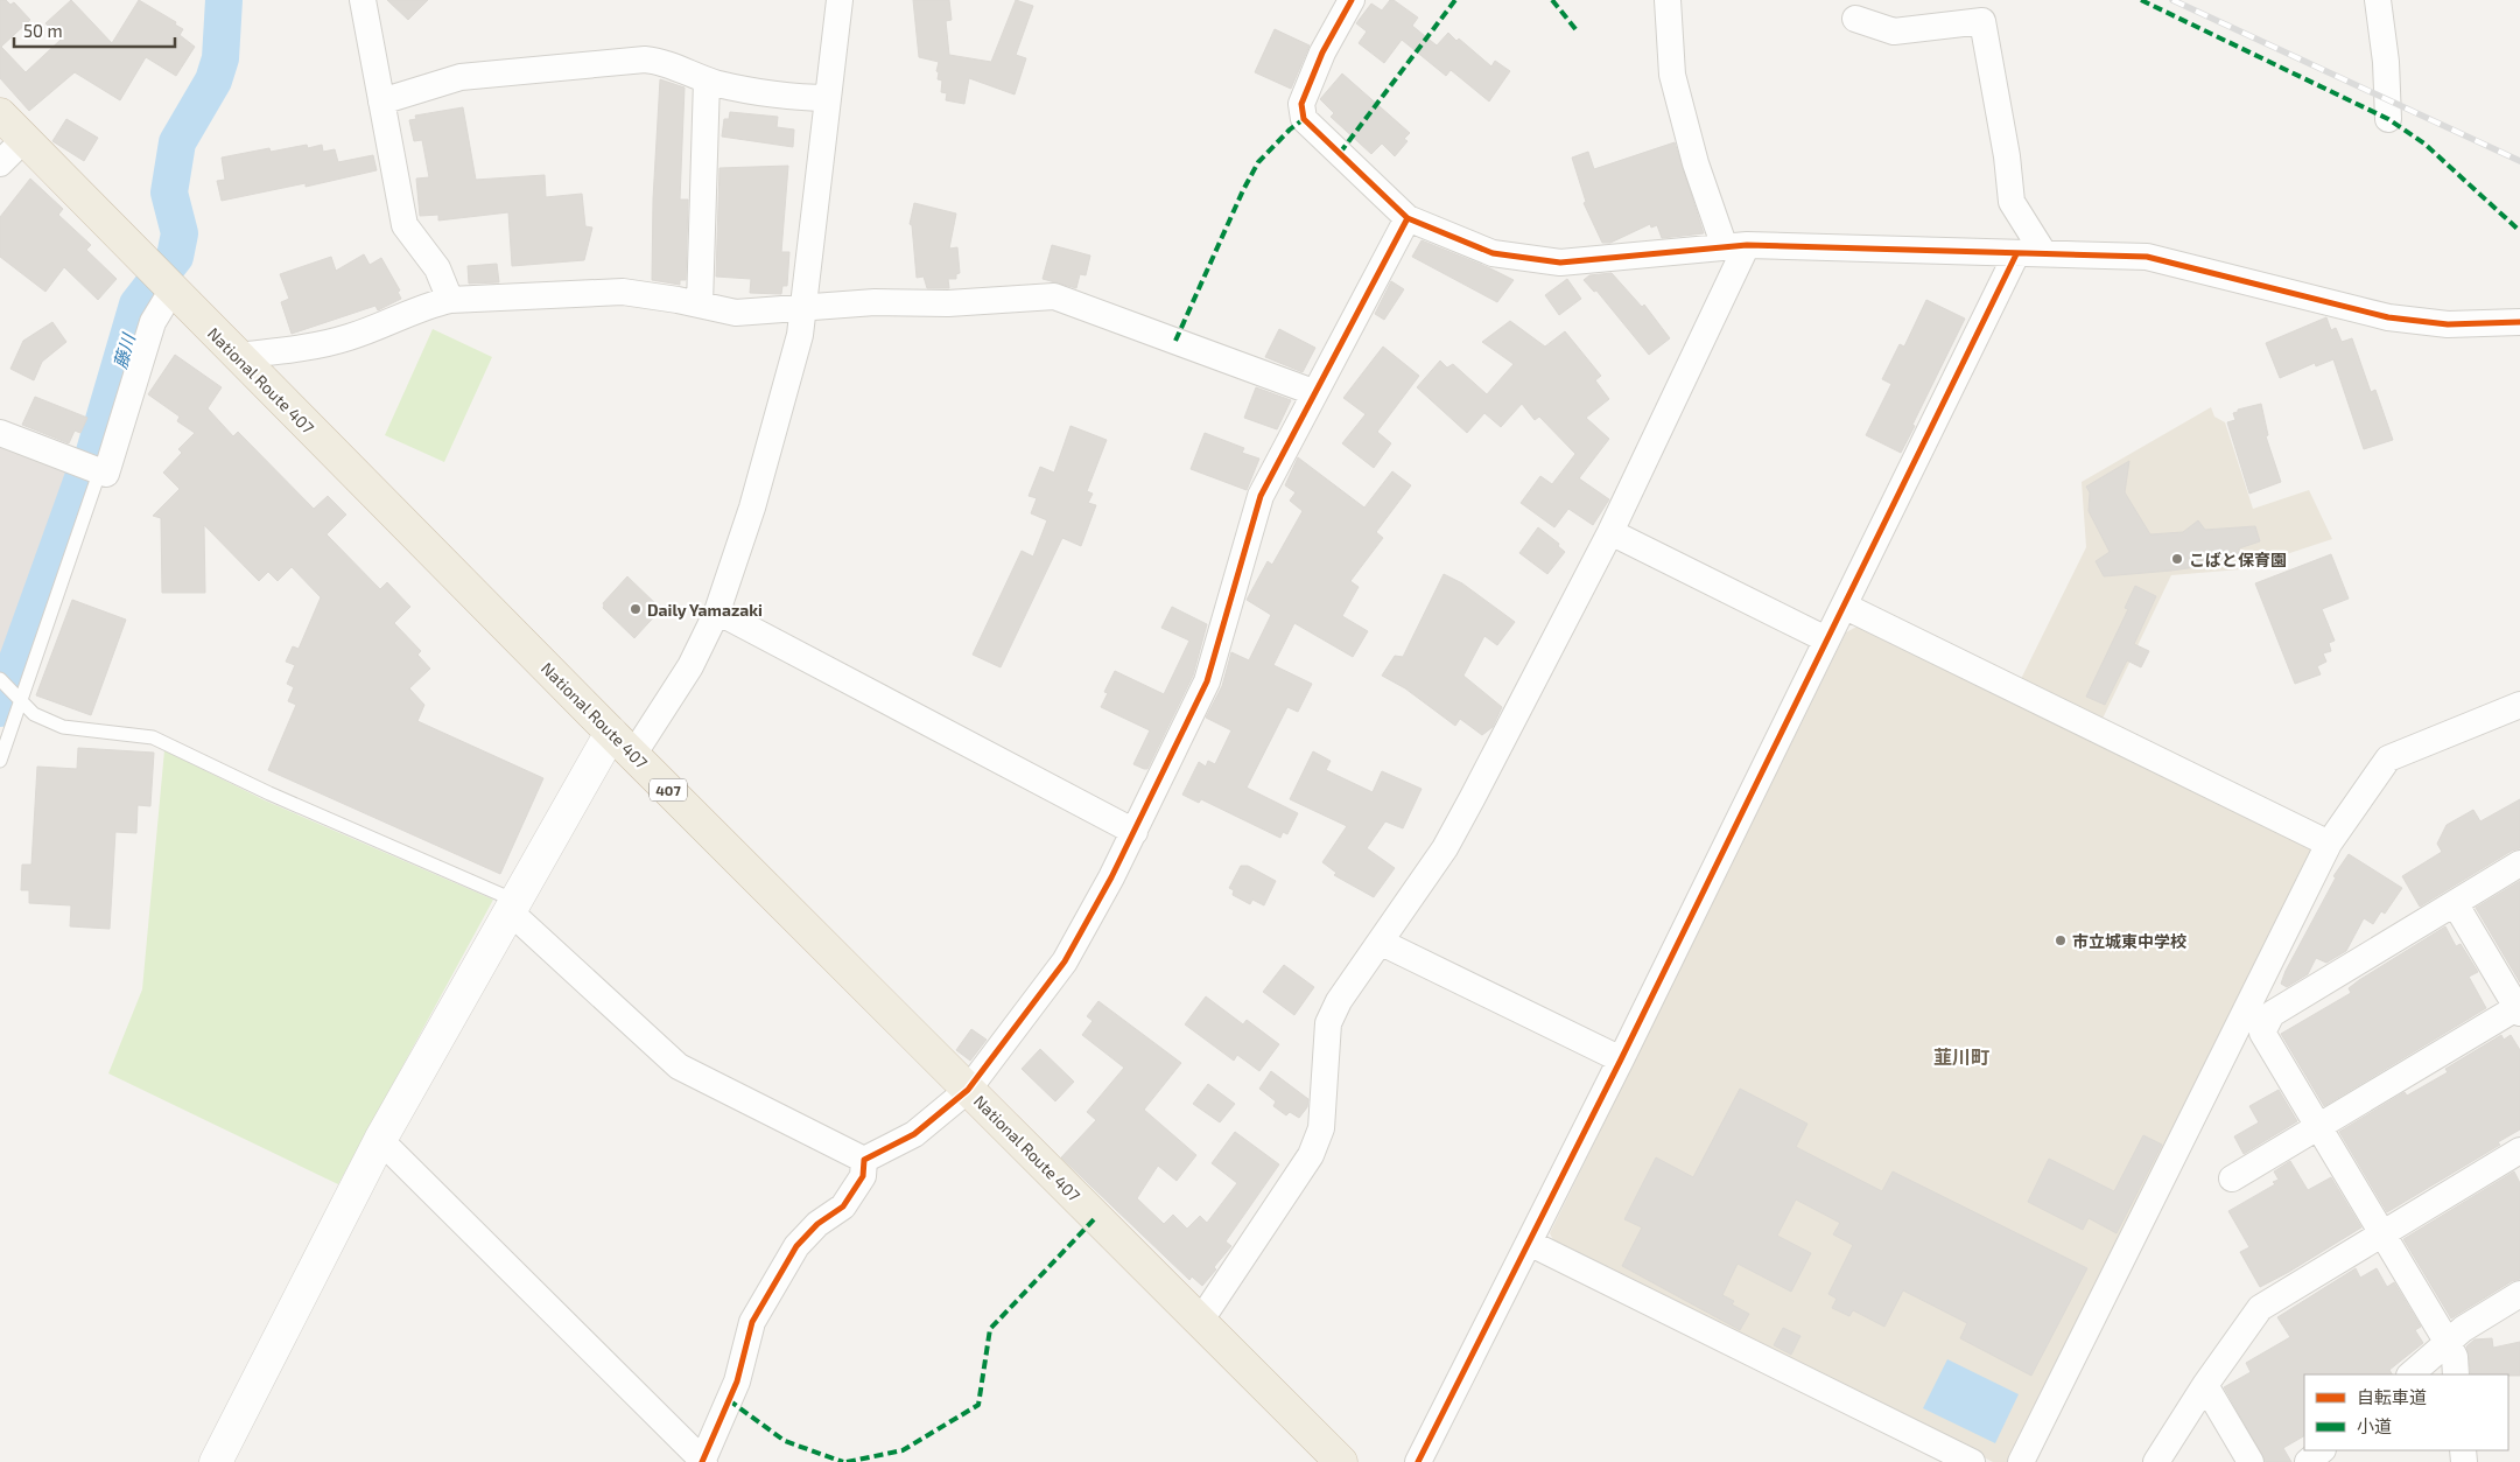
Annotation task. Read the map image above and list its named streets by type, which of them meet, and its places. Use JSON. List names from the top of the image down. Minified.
{"streets":{"highway":["National Route 407","407"]},"districts":["韮川町"],"water":["藤川"],"places":["こばと保育園","Daily Yamazaki","市立城東中学校"],"legend":["自転車道","小道"],"scale_bar":"50 m"}
